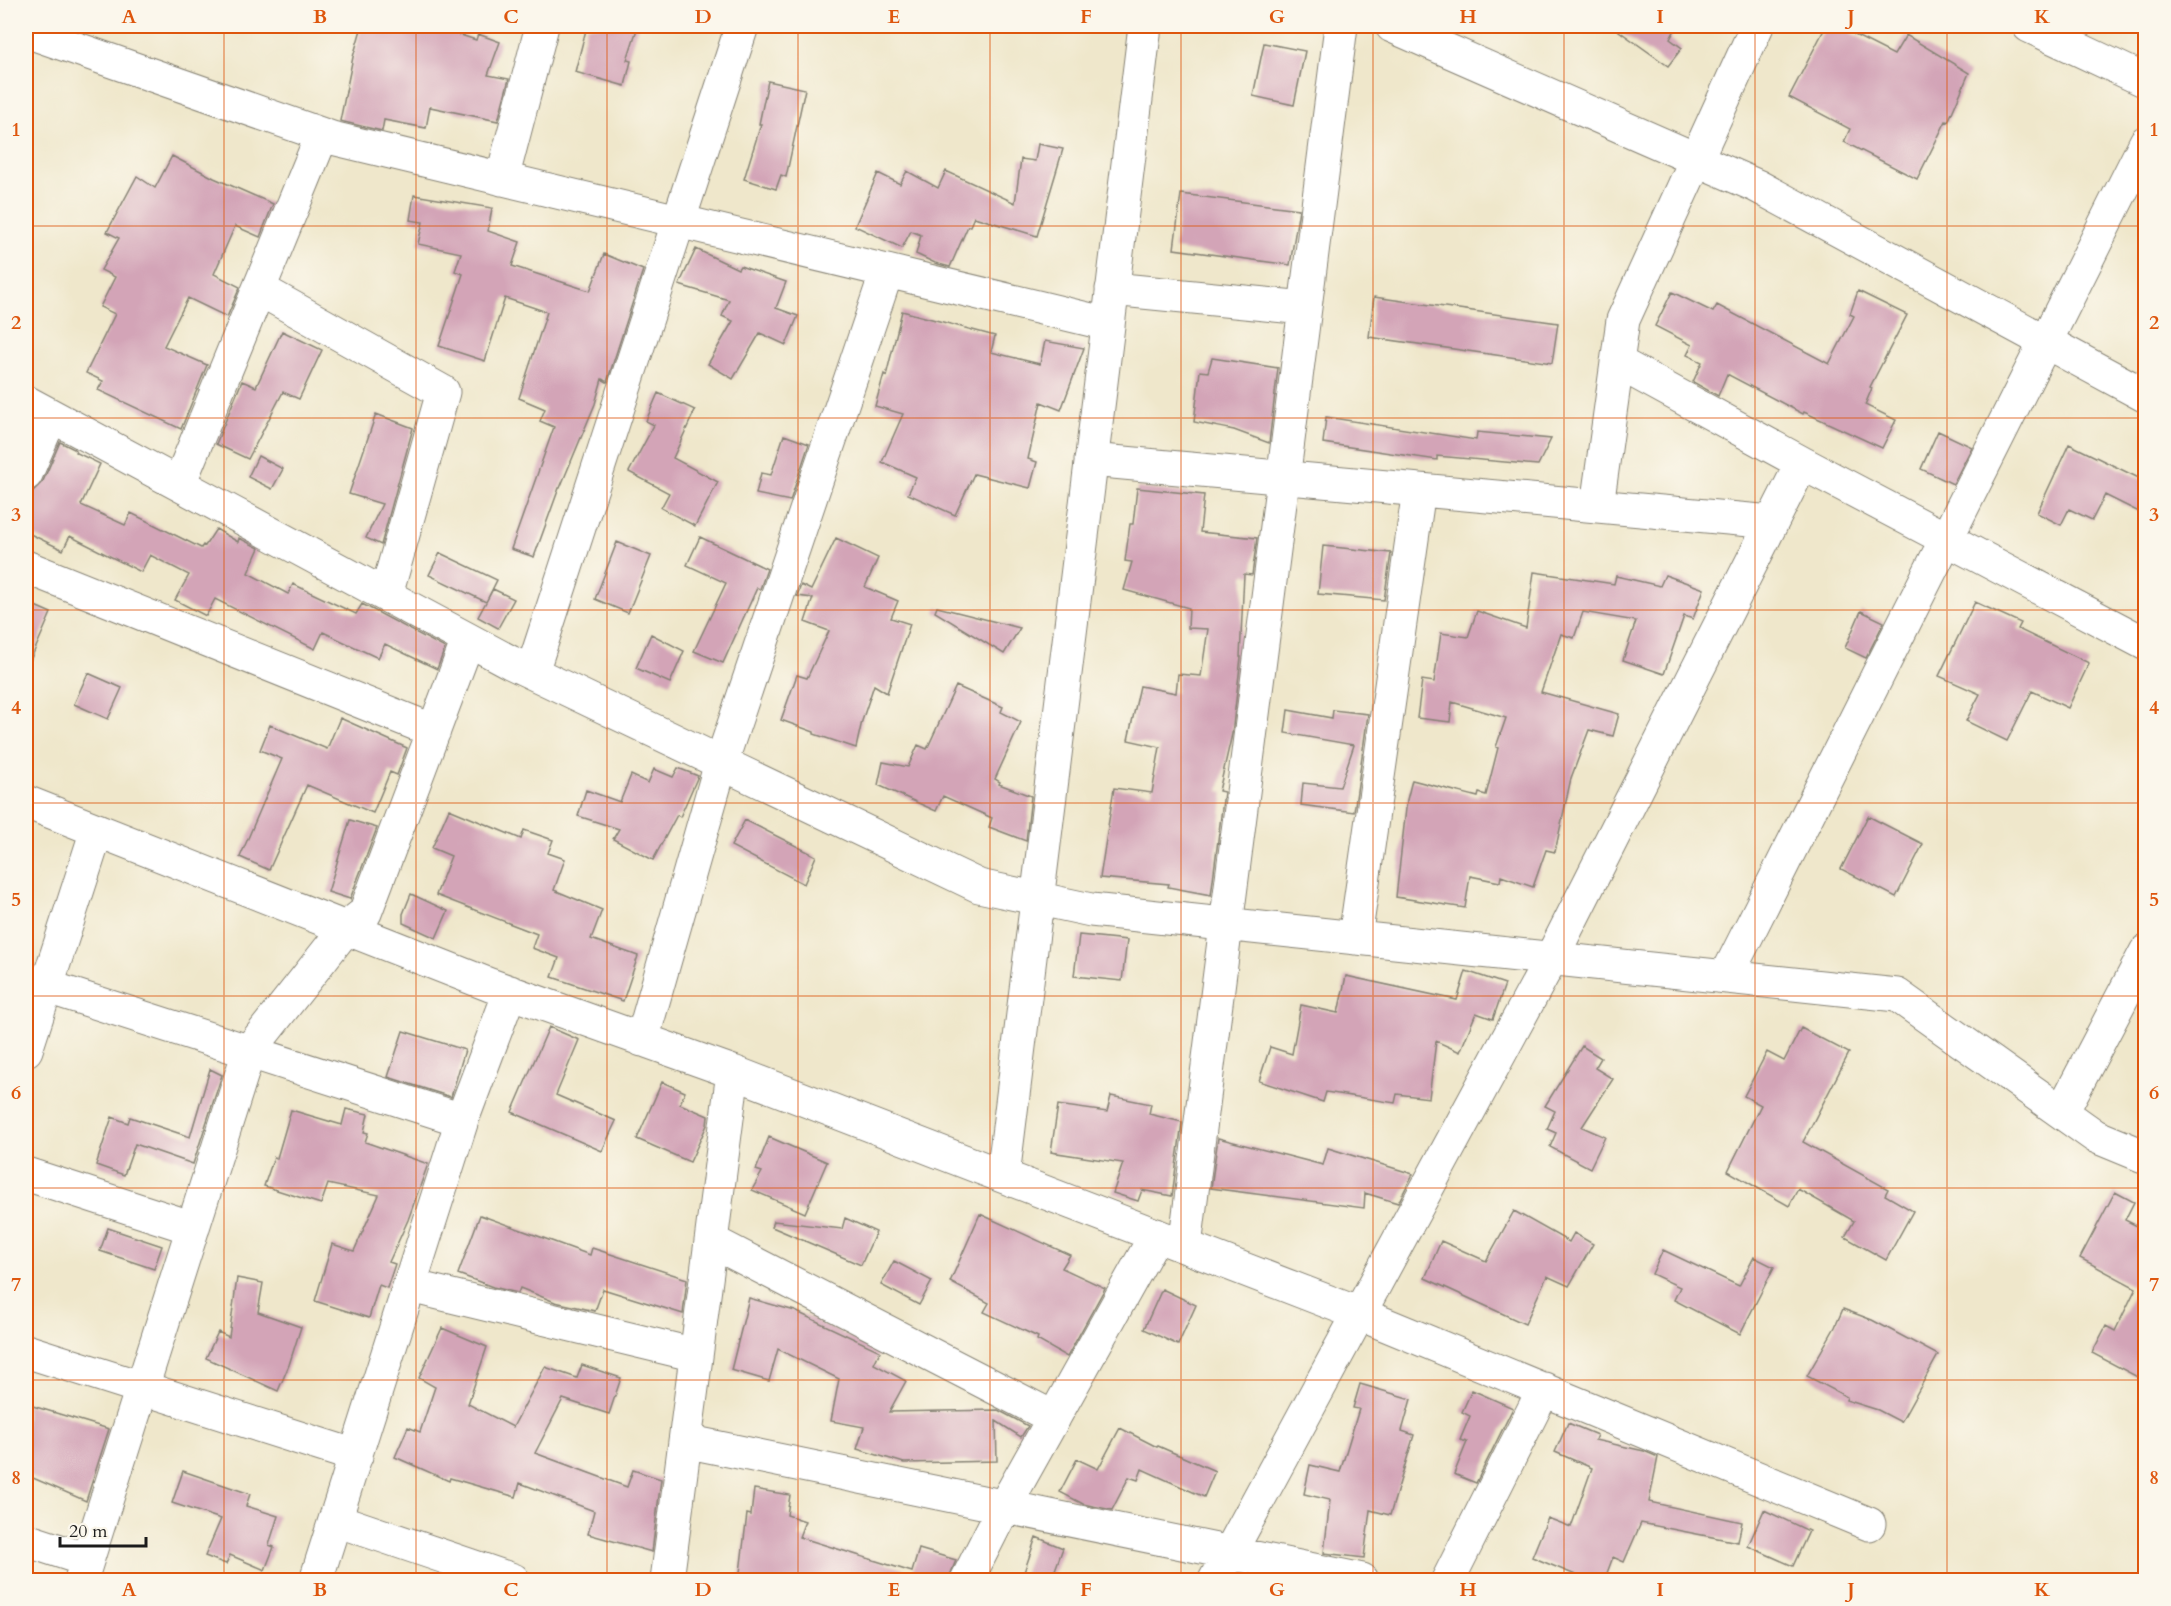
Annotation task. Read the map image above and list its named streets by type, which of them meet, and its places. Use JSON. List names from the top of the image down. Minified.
{"scale_bar":"20 m","grid":{"columns":["A","B","C","D","E","F","G","H","I","J","K"],"rows":["1","2","3","4","5","6","7","8"]}}
